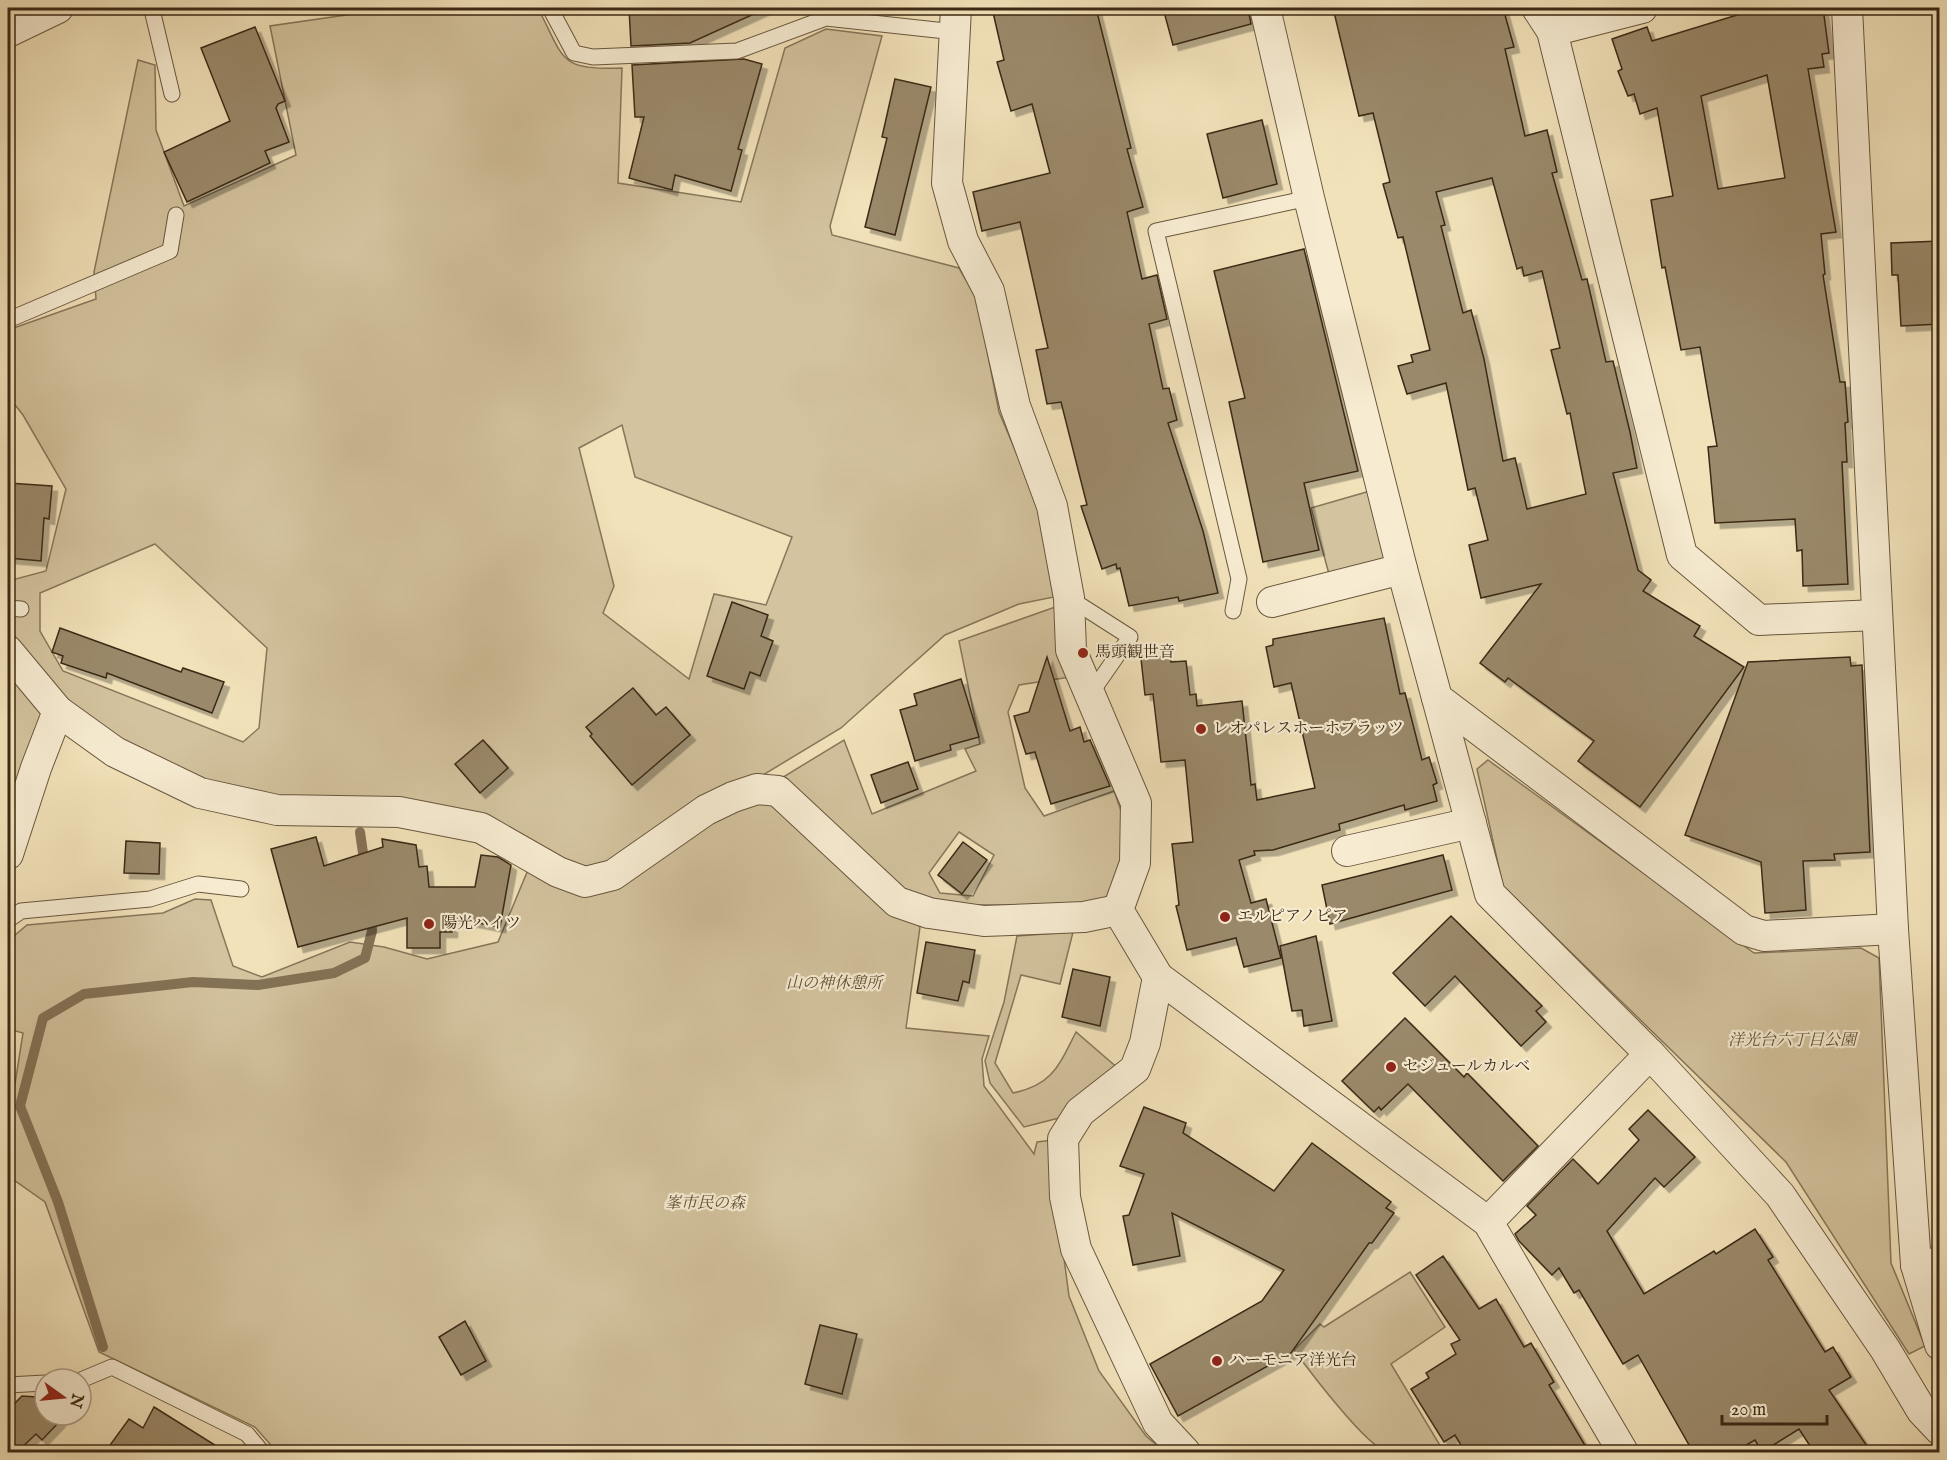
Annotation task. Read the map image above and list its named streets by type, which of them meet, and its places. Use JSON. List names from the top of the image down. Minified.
{"parks":["山の神休憩所","洋光台六丁目公園","峯市民の森"],"places":["馬頭観世音","レオパレスホーホプラッツ","エルピアノピア","陽光ハイツ","セジュールカルベ","ハーモニア洋光台"],"scale_bar":"20 m","north":"right"}
